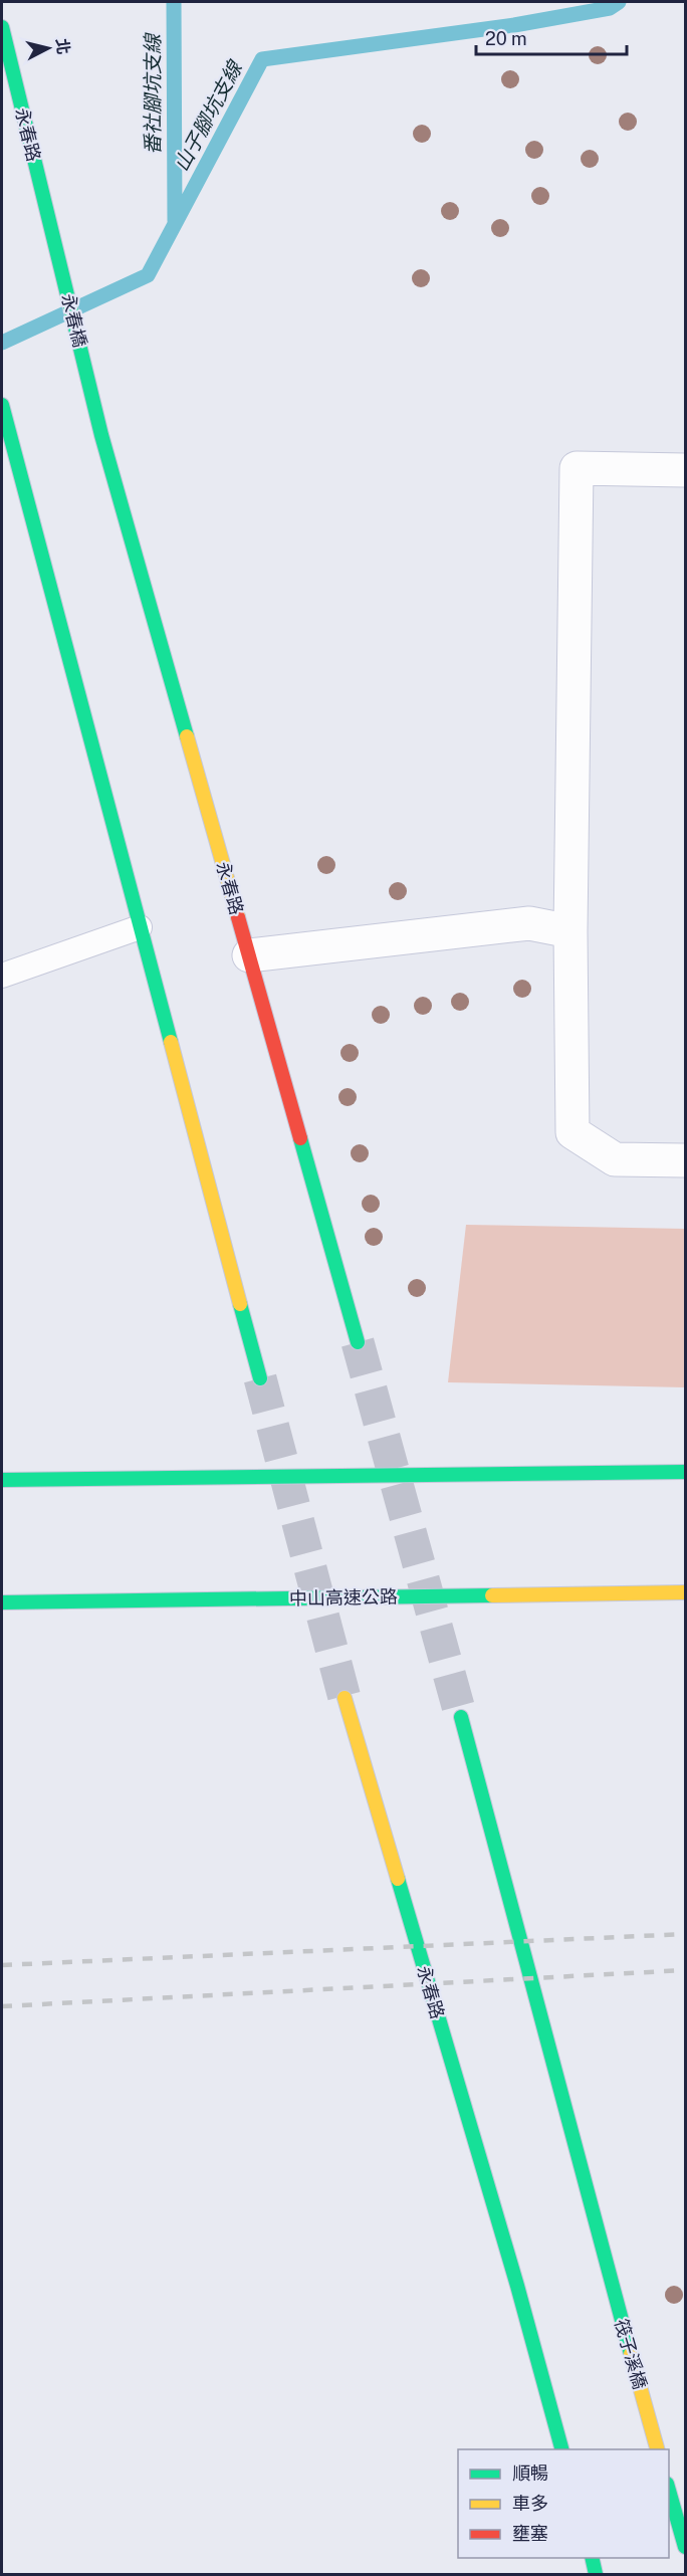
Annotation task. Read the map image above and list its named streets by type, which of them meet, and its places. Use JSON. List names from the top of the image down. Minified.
{"streets":{"main road":["永春路","永春橋","中山高速公路","筏子溪橋"]},"crossings":[["永春路","永春橋"]],"water":["番社腳坑支線","山子腳坑支線"],"legend":["順暢","車多","壅塞"],"scale_bar":"20 m","north":"right"}
